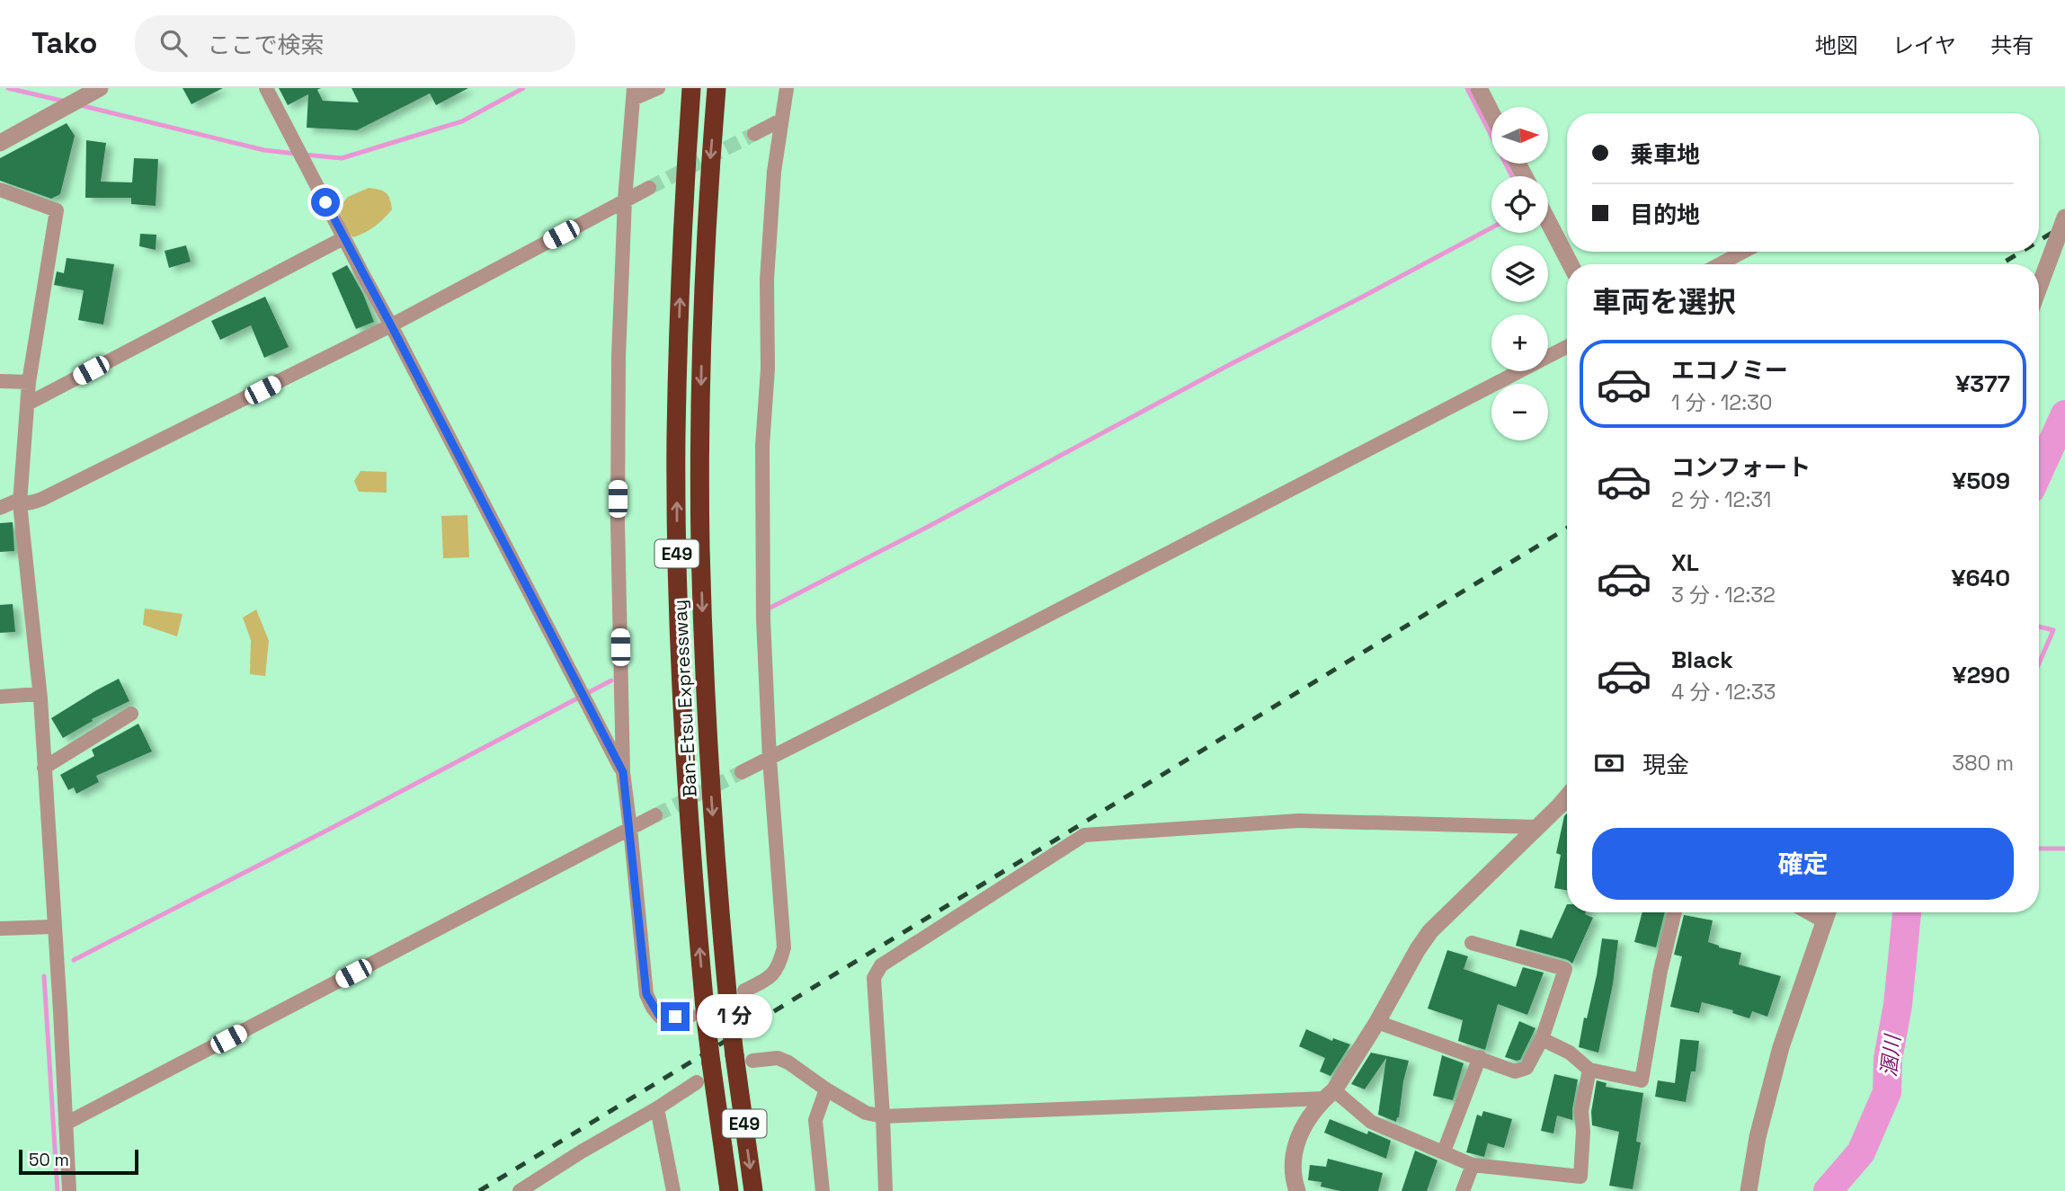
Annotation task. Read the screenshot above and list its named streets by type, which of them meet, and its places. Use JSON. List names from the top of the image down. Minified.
{"streets":{"highway":["E49","Ban-Etsu Expressway"]},"water":["溷川"],"scale_bar":"50 m","north":"right","page":{"header":"Tako","search":"ここで検索","nav":["地図","レイヤ","共有"],"map_buttons":["+","−"],"banner":["乗車地","目的地"],"heading":"車両を選択","list":[{"name":"エコノミー","note":"1 分 · 12:30","value":"¥377"},{"name":"コンフォート","note":"2 分 · 12:31","value":"¥509"},{"name":"XL","note":"3 分 · 12:32","value":"¥640"},{"name":"Black","note":"4 分 · 12:33","value":"¥290"}],"pay":["現金","380 m"],"buttons":"確定","bubble":"1 分","scale":"50 m"}}
